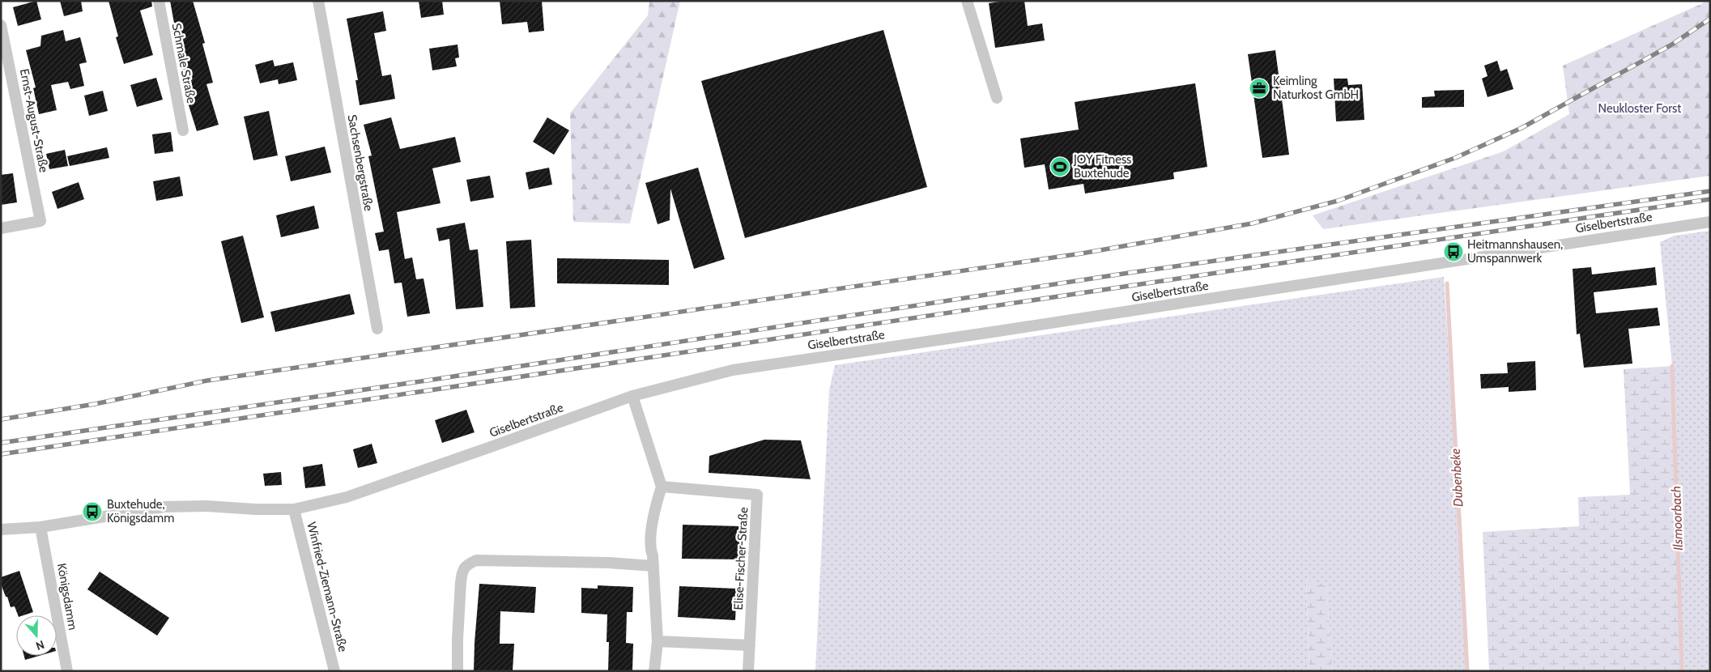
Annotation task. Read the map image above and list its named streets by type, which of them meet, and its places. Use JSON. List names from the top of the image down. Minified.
{"streets":{"street":["Schmale Straße","Ernst-August-Straße","Sachsenbergstraße","Giselbertstraße","Elise-Fischer-Straße","Winfried-Ziemann-Straße","Königsdamm"]},"crossings":[["Giselbertstraße","Winfried-Ziemann-Straße"],["Giselbertstraße","Königsdamm"]],"water":["Dubenbeke","Ilsmoorbach"],"parks":["Neukloster Forst"],"places":{"office":["Keimling Naturkost GmbH"],"sports":["JOY Fitness Buxtehude"],"bus stop":["Heitmannshausen, Umspannwerk","Buxtehude, Königsdamm"]},"north":"bottom"}
